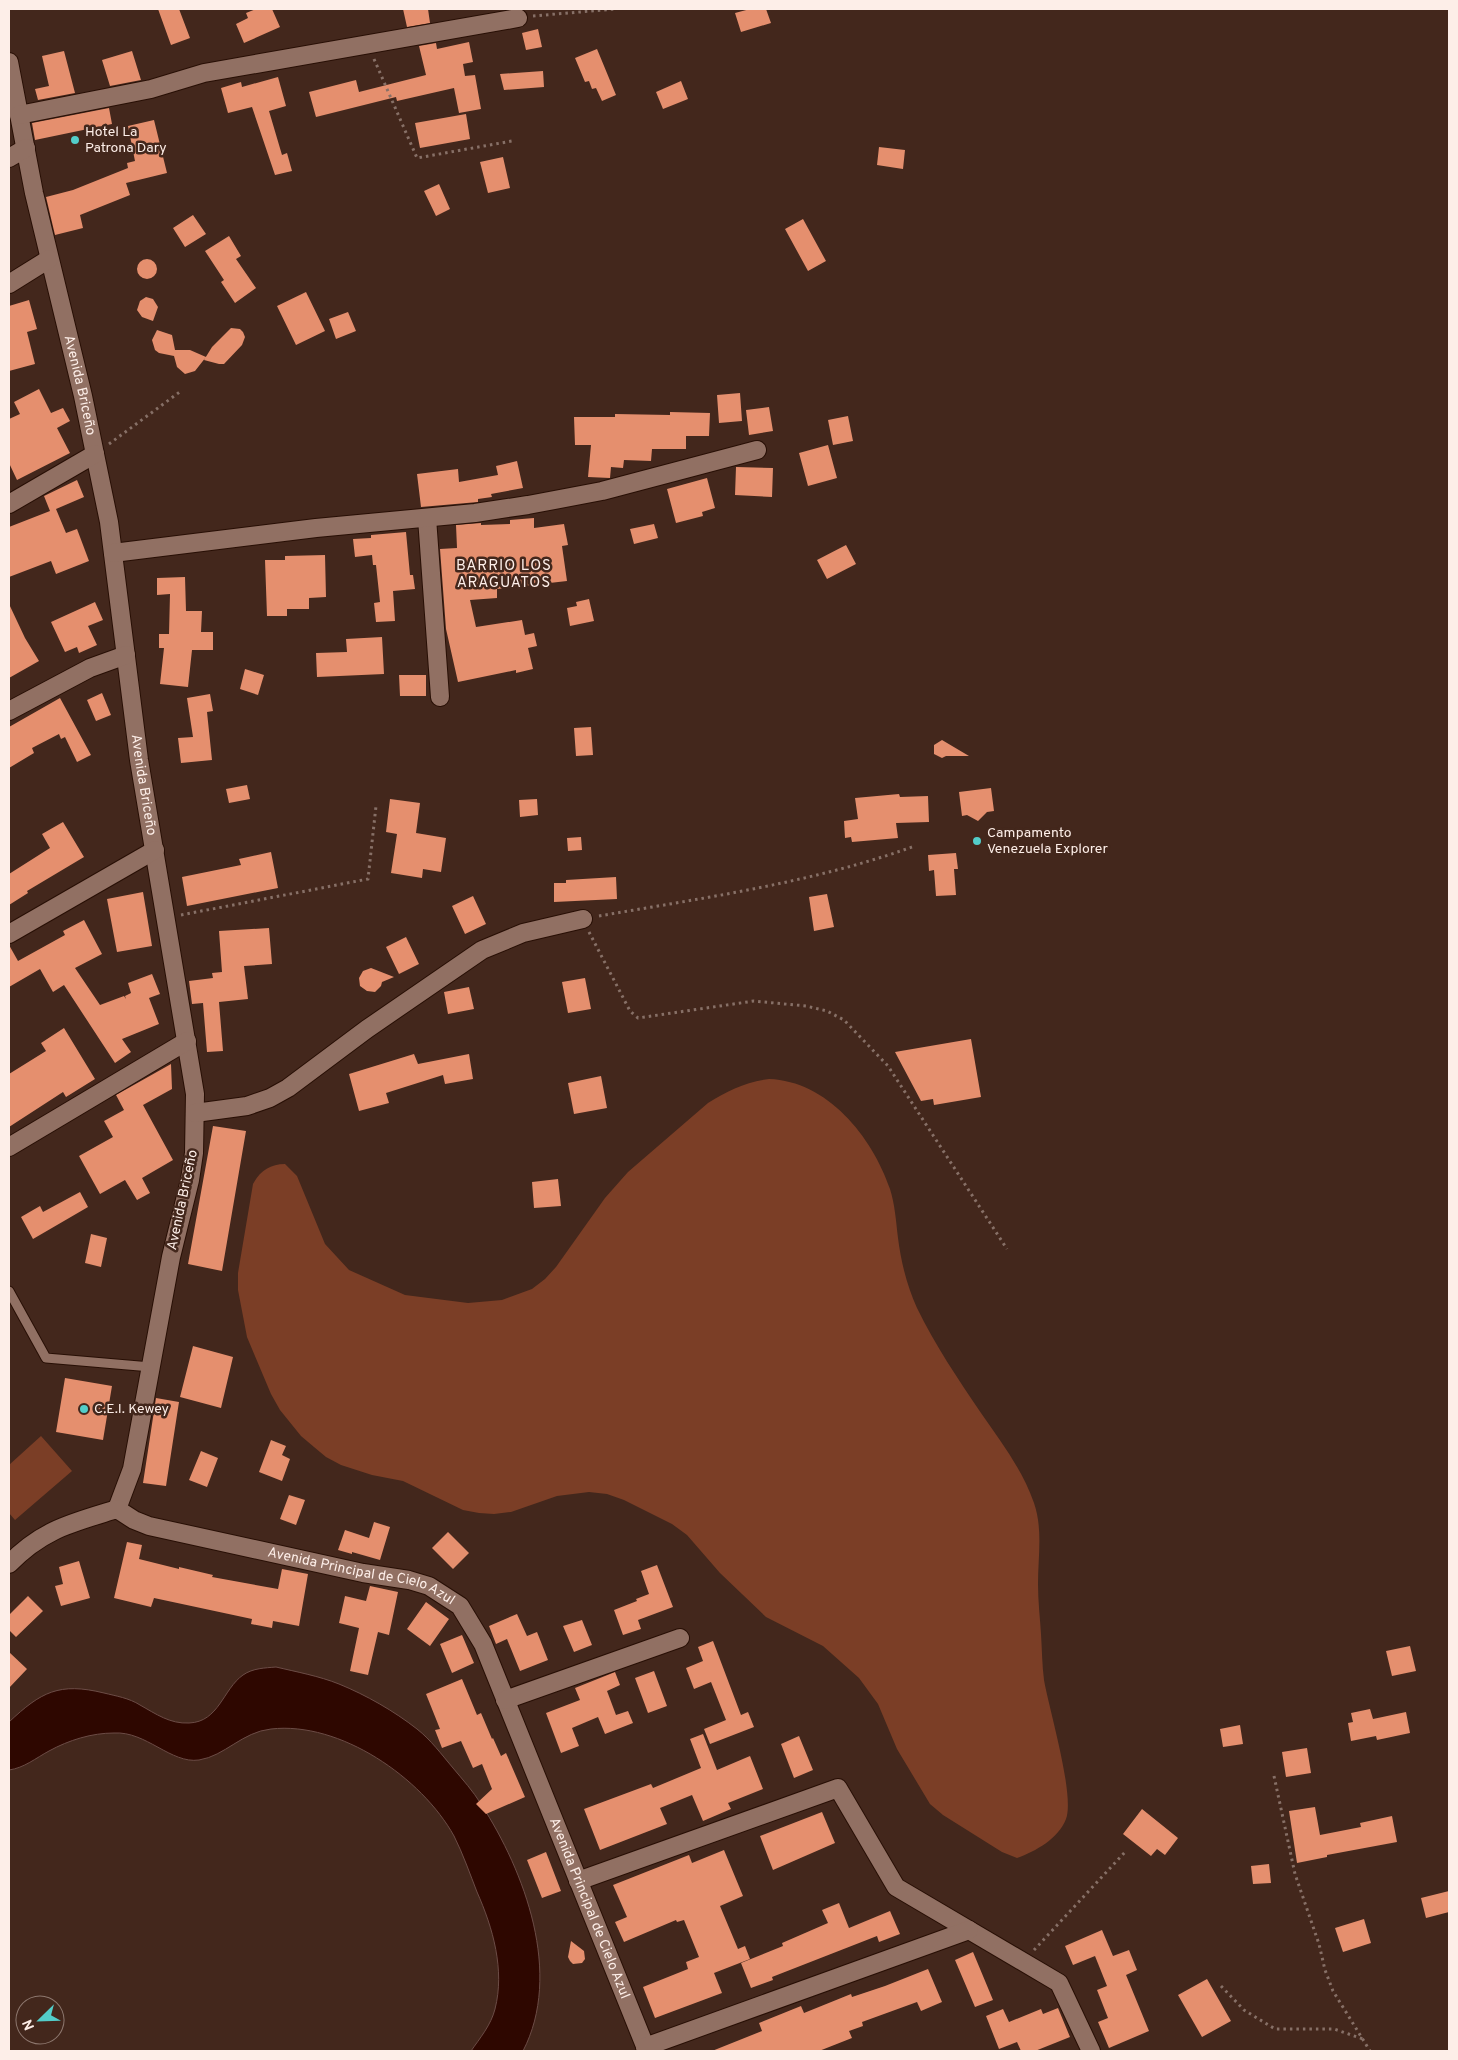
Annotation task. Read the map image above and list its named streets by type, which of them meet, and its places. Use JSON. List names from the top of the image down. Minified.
{"streets":{"street":["Avenida Briceño","Avenida Principal de Cielo Azul"]},"crossings":[["Avenida Briceño","Avenida Principal de Cielo Azul"]],"districts":["BARRIO LOS ARAGUATOS"],"places":["Hotel La Patrona Dary","Campamento Venezuela Explorer","C.E.I. Kewey"],"north":"bottom left"}
